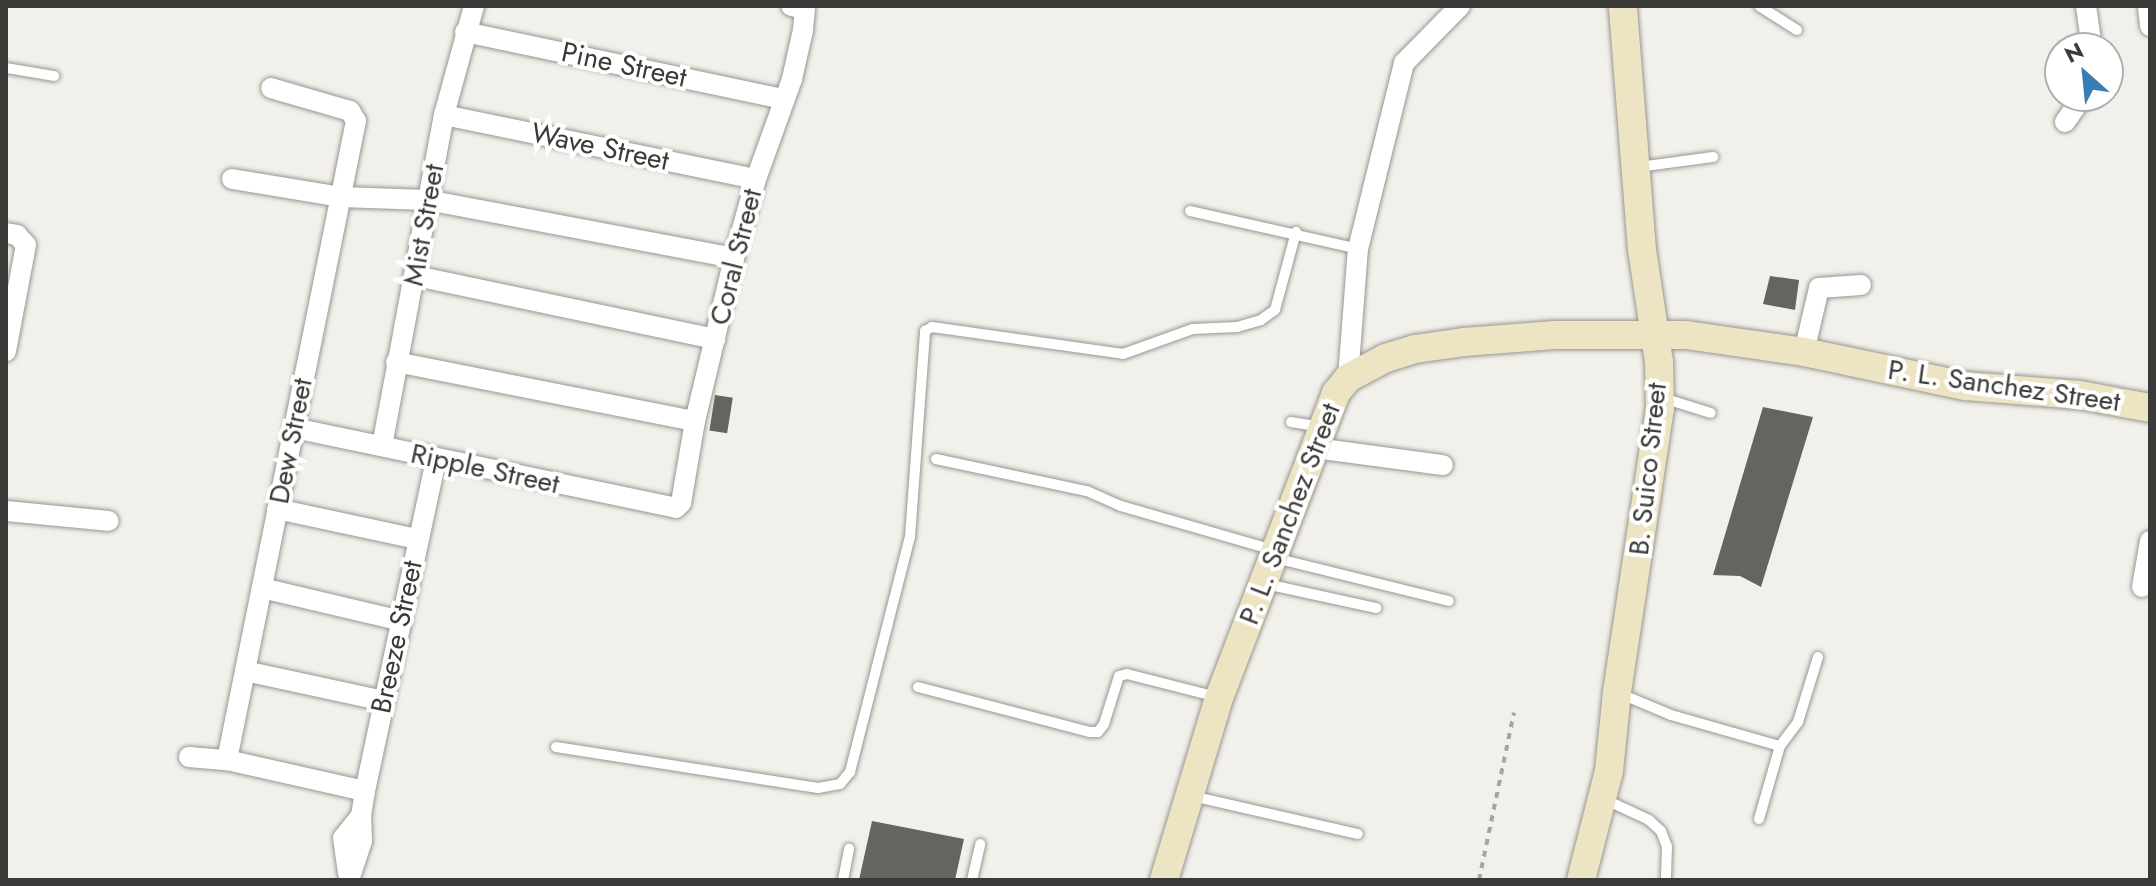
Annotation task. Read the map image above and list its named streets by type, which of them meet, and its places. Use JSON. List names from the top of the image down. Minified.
{"streets":{"street":["Pine Street","Wave Street","Mist Street","Coral Street","P. L. Sanchez Street","Dew Street","Ripple Street","B. Suico Street","Breeze Street"]},"crossings":[["Pine Street","Mist Street"],["Pine Street","Coral Street"],["Wave Street","Mist Street"],["Wave Street","Coral Street"],["Mist Street","Ripple Street"],["Coral Street","Ripple Street"],["P. L. Sanchez Street","B. Suico Street"],["Dew Street","Ripple Street"],["Ripple Street","Breeze Street"]],"north":"top left"}
